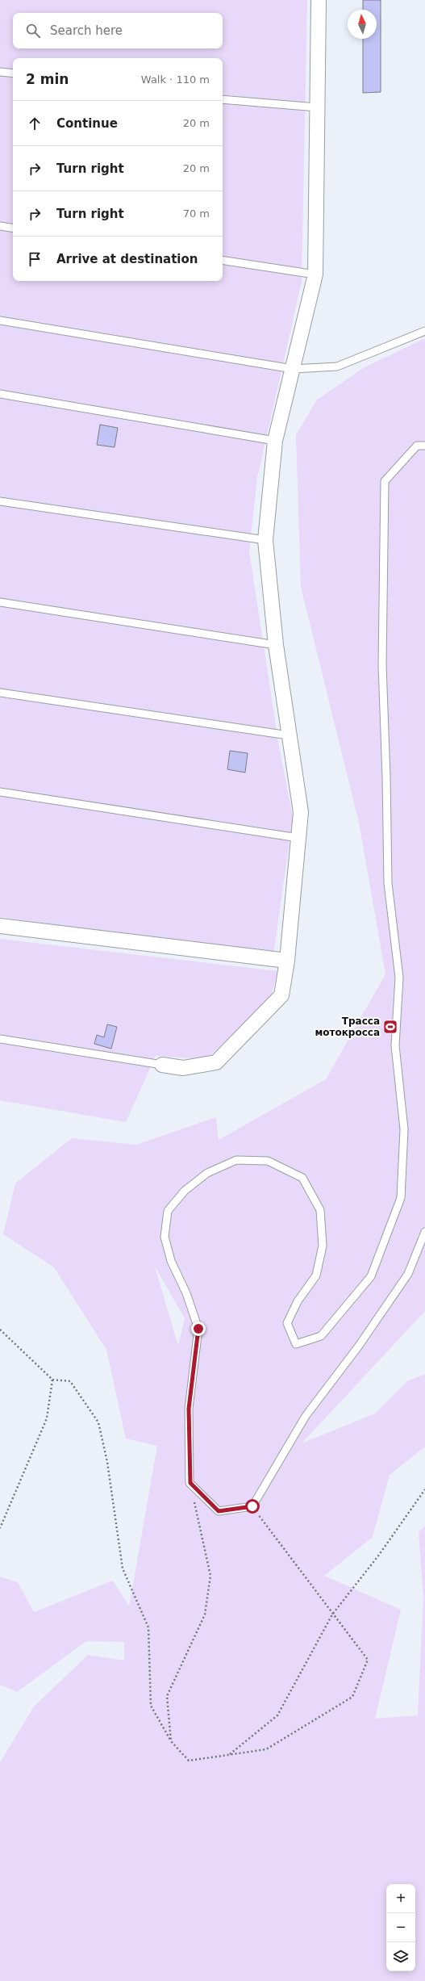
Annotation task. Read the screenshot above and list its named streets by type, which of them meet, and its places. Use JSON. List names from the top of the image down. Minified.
{"places":{"sports":["Трасса мотокросса"]},"north":"top","page":{"search":"Search here","heading":["2 min","Walk · 110 m"],"list":[["Continue","20 m"],["Turn right","20 m"],["Turn right","70 m"],"Arrive at destination"],"map_buttons":["+","−"]}}
